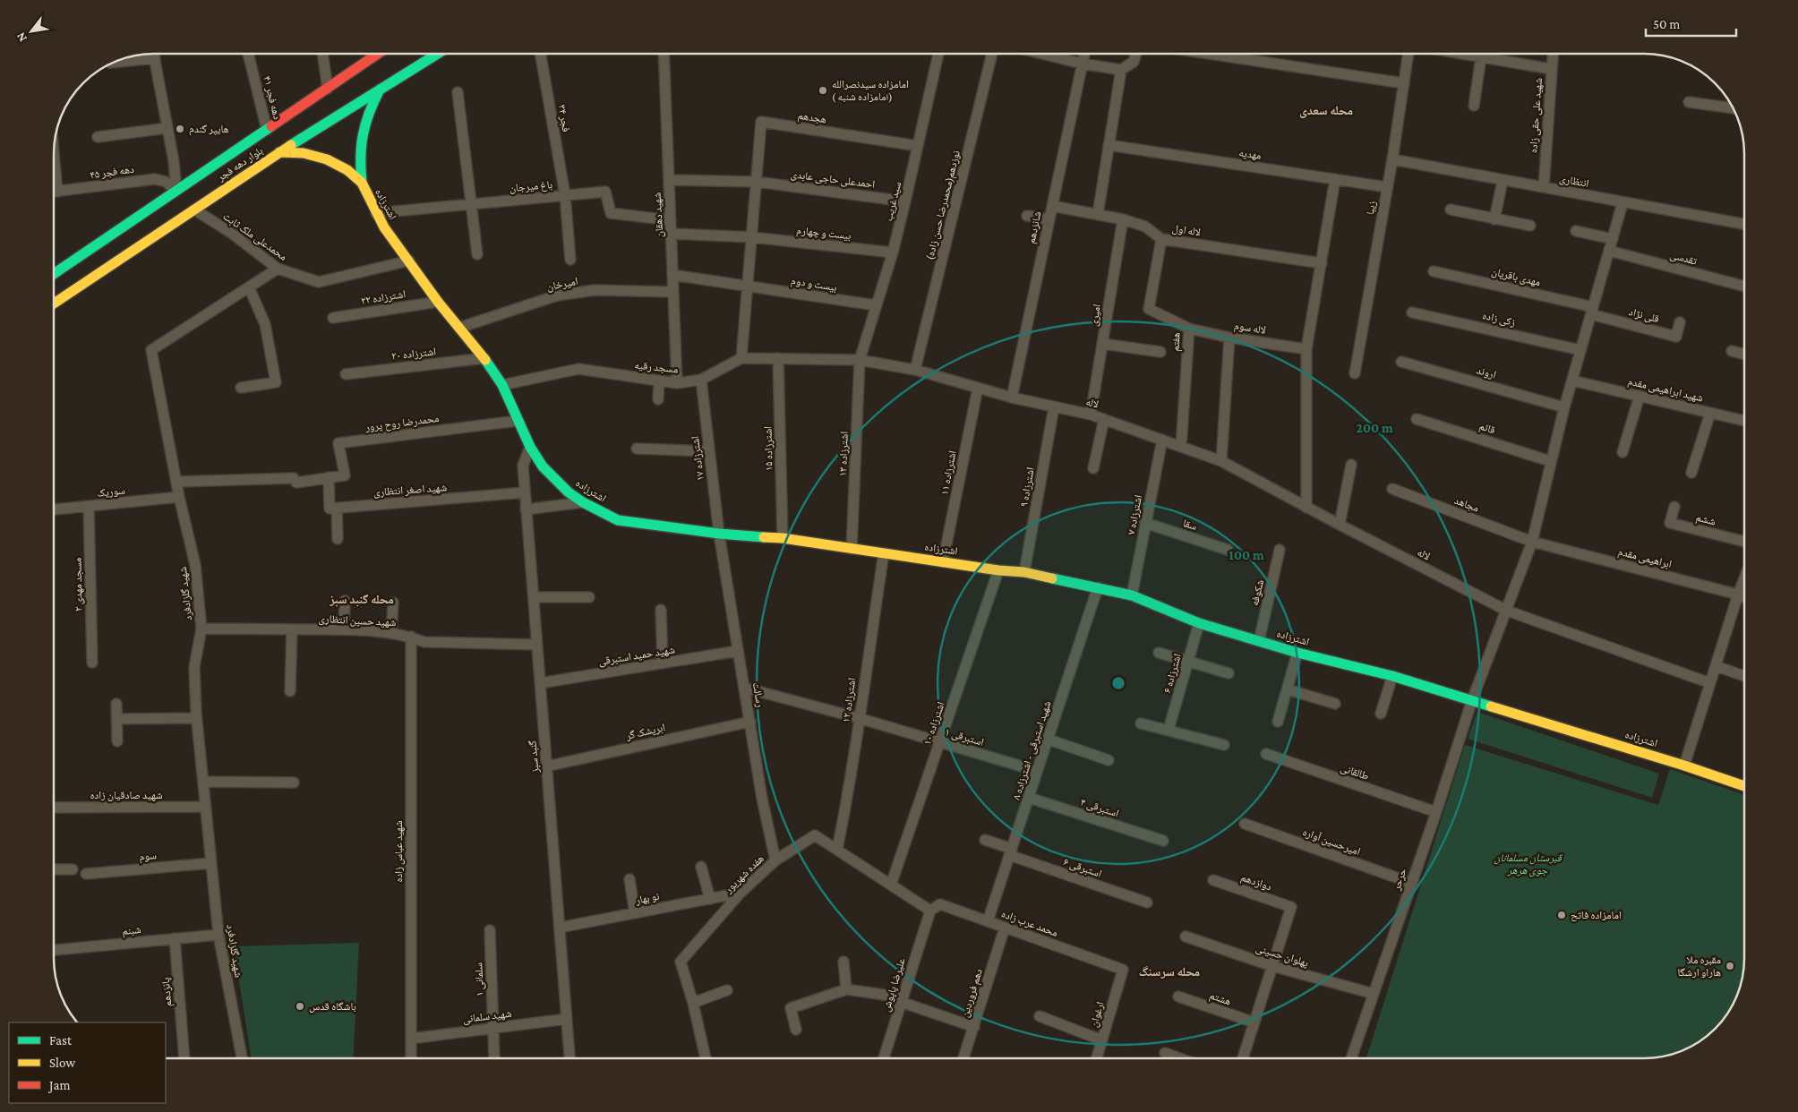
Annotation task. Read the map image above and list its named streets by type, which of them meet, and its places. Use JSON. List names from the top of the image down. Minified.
{"streets":{"street":["دهه فجر ۴۱","شهید علی حقی زاده","هجدهم","فجر ۳۴","مهدیه","بلوار دهه فجر","دهه فجر ۴۵","احمدعلی حاجی عابدی","انتظاری","باغ میرجان","سید غریب","اشترزاده","نوزدهم(محمدرضا حسن زاده)","زیبا","شهید دهقان","شانزدهم","لاله اول","بیست و چهارم","محمدعلی ملک ثابت","تقدسی","مهدی باقریان","امیرخان","بیست و دوم","اشترزاده ۲۲","امیری","قلی نژاد","زکی زاده","لاله سوم","هفتم","اشترزاده ۲۰","مسجد رقیه","اروند","شهید ابراهیمی مقدم","لاله","محمدرضا روح پرور","قائم","اشترزاده ۱۵","اشترزاده ۱۳","اشترزاده ۱۷","اشترزاده ۱۱","اشترزاده ۹","شهید اصغر انتظاری","سوریک","مجاهد","اشترزاده ۷","ششم","سقا","ابراهیمی مقدم","مسجد مهدی ۲","شکوفه","شهید گلزادفرد","شهید حسین انتظاری","شهید حمید استبرقی","اشترزاده ۶","رسالت","اشترزاده ۱۲","اشترزاده ۱۰","ابریشک گر","استبرقی ۱","شهید استبرقی - اشترزاده ۸","گنبد سبز","طالقانی","شهید صادقیان زاده","استبرقی ۴","امیرحسین آواره","شهید عباس زاده","سوم","استبرقی ۶","هفده شهریور","حرحر","دوازدهم","نو بهار","محمد عرب زاده","شبنم","پهلوان حسینی","سلمانی ۱","علیرضا پاپوش","پانزدهم","دهم فروردین","هشتم","ارغوان","شهید سلمانی"]},"crossings":[["دهه فجر ۴۱","بلوار دهه فجر"],["شهید علی حقی زاده","انتظاری"],["هجدهم","احمدعلی حاجی عابدی"],["هجدهم","سید غریب"],["فجر ۳۴","باغ میرجان"],["مهدیه","زیبا"],["بلوار دهه فجر","دهه فجر ۴۵"],["بلوار دهه فجر","اشترزاده"],["بلوار دهه فجر","محمدعلی ملک ثابت"],["احمدعلی حاجی عابدی","سید غریب"],["احمدعلی حاجی عابدی","شهید دهقان"],["انتظاری","زیبا"],["انتظاری","حرحر"],["باغ میرجان","اشترزاده"],["باغ میرجان","شهید دهقان"],["سید غریب","بیست و چهارم"],["سید غریب","بیست و دوم"],["سید غریب","مسجد رقیه"],["سید غریب","لاله"],["سید غریب","اشترزاده ۱۳"],["اشترزاده","محمدعلی ملک ثابت"],["اشترزاده","امیرخان"],["اشترزاده","اشترزاده ۲۲"],["اشترزاده","اشترزاده ۲۰"],["اشترزاده","مسجد رقیه"],["اشترزاده","محمدرضا روح پرور"],["اشترزاده","اشترزاده ۱۵"],["اشترزاده","اشترزاده ۱۳"],["اشترزاده","اشترزاده ۱۷"],["اشترزاده","اشترزاده ۱۱"],["اشترزاده","اشترزاده ۹"],["اشترزاده","اشترزاده ۷"],["اشترزاده","شکوفه"],["اشترزاده","اشترزاده ۶"],["اشترزاده","رسالت"],["اشترزاده","اشترزاده ۱۲"],["اشترزاده","اشترزاده ۱۰"],["اشترزاده","شهید استبرقی - اشترزاده ۸"],["اشترزاده","گنبد سبز"],["اشترزاده","حرحر"],["نوزدهم(محمدرضا حسن زاده)","لاله"],["شهید دهقان","بیست و چهارم"],["شهید دهقان","امیرخان"],["شهید دهقان","بیست و دوم"],["شهید دهقان","مسجد رقیه"],["شانزدهم","لاله اول"],["شانزدهم","لاله"],["لاله اول","امیری"],["لاله اول","هفتم"],["محمدعلی ملک ثابت","شهید گلزادفرد"],["تقدسی","حرحر"],["مهدی باقریان","قلی نژاد"],["مهدی باقریان","حرحر"],["امیری","لاله"],["قلی نژاد","حرحر"],["زکی زاده","حرحر"],["لاله سوم","هفتم"],["هفتم","لاله"],["مسجد رقیه","لاله"],["مسجد رقیه","اشترزاده ۱۵"],["مسجد رقیه","اشترزاده ۱۳"],["مسجد رقیه","اشترزاده ۱۷"],["اروند","حرحر"],["شهید ابراهیمی مقدم","حرحر"],["لاله","اشترزاده ۱۳"],["لاله","اشترزاده ۱۱"],["لاله","اشترزاده ۹"],["لاله","اشترزاده ۷"],["لاله","حرحر"],["قائم","حرحر"],["اشترزاده ۱۷","رسالت"],["شهید اصغر انتظاری","گنبد سبز"],["سوریک","مسجد مهدی ۲"],["سوریک","شهید گلزادفرد"],["مجاهد","ابراهیمی مقدم"],["مجاهد","حرحر"],["اشترزاده ۷","سقا"],["ابراهیمی مقدم","حرحر"],["شهید گلزادفرد","شهید حسین انتظاری"],["شهید گلزادفرد","شهید صادقیان زاده"],["شهید گلزادفرد","سوم"],["شهید گلزادفرد","شبنم"],["شهید حسین انتظاری","گنبد سبز"],["شهید حسین انتظاری","شهید عباس زاده"],["شهید حمید استبرقی","رسالت"],["شهید حمید استبرقی","گنبد سبز"],["رسالت","ابریشک گر"],["رسالت","استبرقی ۱"],["رسالت","هفده شهریور"],["اشترزاده ۱۲","استبرقی ۱"],["اشترزاده ۱۲","هفده شهریور"],["اشترزاده ۱۰","استبرقی ۱"],["اشترزاده ۱۰","هفده شهریور"],["ابریشک گر","گنبد سبز"],["استبرقی ۱","شهید استبرقی - اشترزاده ۸"],["شهید استبرقی - اشترزاده ۸","استبرقی ۴"],["شهید استبرقی - اشترزاده ۸","استبرقی ۶"],["شهید استبرقی - اشترزاده ۸","محمد عرب زاده"],["گنبد سبز","نو بهار"],["گنبد سبز","شهید سلمانی"],["طالقانی","حرحر"],["امیرحسین آواره","حرحر"],["شهید عباس زاده","شهید سلمانی"],["هفده شهریور","نو بهار"],["هفده شهریور","محمد عرب زاده"],["هفده شهریور","علیرضا پاپوش"],["حرحر","پهلوان حسینی"],["دوازدهم","پهلوان حسینی"],["محمد عرب زاده","علیرضا پاپوش"],["محمد عرب زاده","دهم فروردین"],["محمد عرب زاده","ارغوان"],["شبنم","پانزدهم"],["سلمانی ۱","شهید سلمانی"]],"districts":["محله سعدی","محله گنبد سبز","محله سرسنگ"],"parks":["قبرستان مسلمانان جوی هرهر"],"places":["امامزاده سیدنصرالله ( امامزاده شنبه)","هایپر گندم","امامزاده فاتح","مقبره ملا هاراو ارشگا","باشگاه قدس"],"legend":["Fast","Slow","Jam"],"scale_bar":"50 m","north":"bottom left","rings":["200 m","100 m"]}
